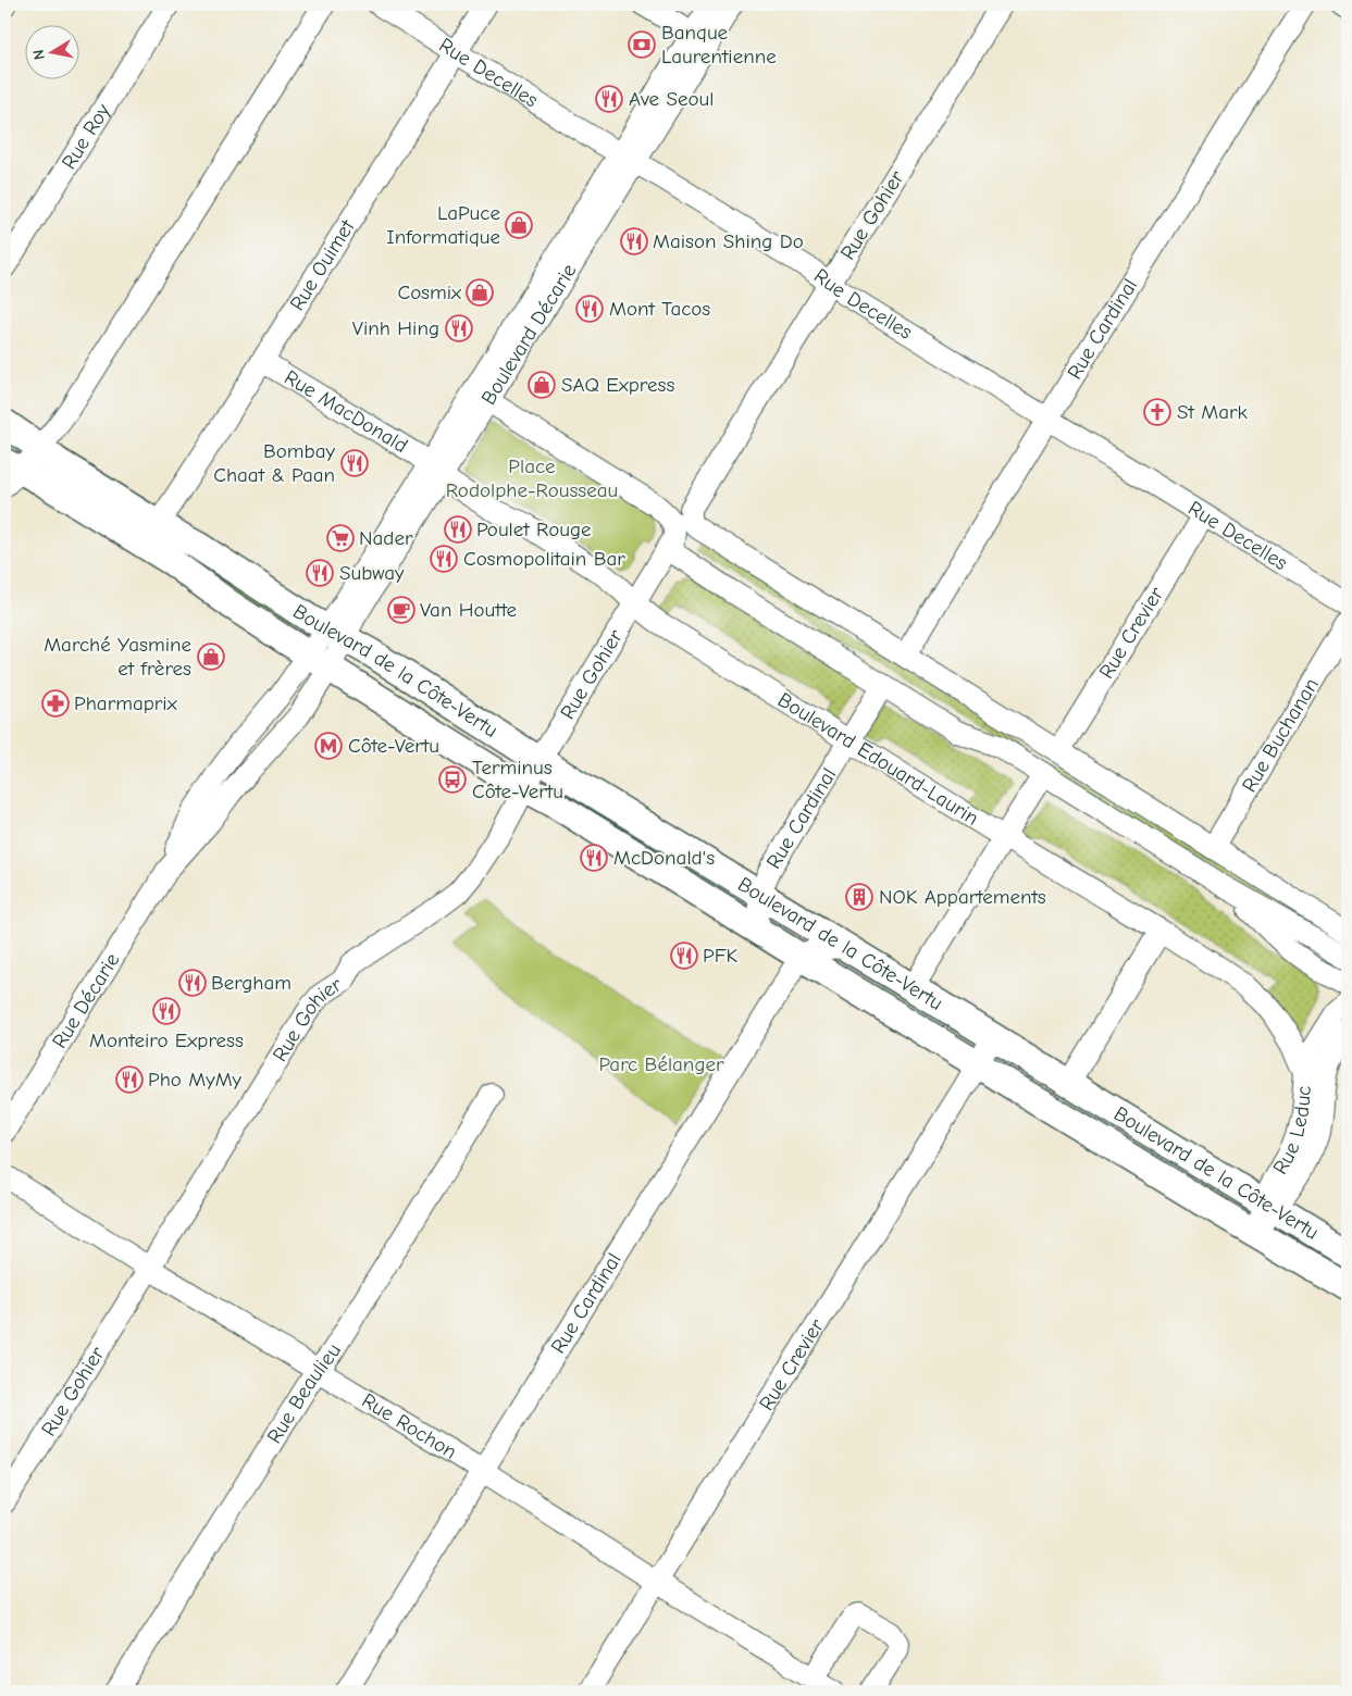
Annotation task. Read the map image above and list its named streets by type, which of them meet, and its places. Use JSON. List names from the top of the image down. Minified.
{"streets":{"main road":["Boulevard de la Côte-Vertu"],"street":["Rue Decelles","Rue Roy","Rue Gohier","Rue Ouimet","Rue Cardinal","Boulevard Décarie","Rue MacDonald","Rue Crevier","Rue Buchanan","Boulevard Edouard-Laurin","Rue Décarie","Rue Leduc","Rue Beaulieu","Rue Rochon"]},"crossings":[["Rue Decelles","Rue Gohier"],["Rue Decelles","Rue Ouimet"],["Rue Decelles","Rue Cardinal"],["Rue Decelles","Boulevard Décarie"],["Rue Decelles","Rue Crevier"],["Rue Gohier","Rue Cardinal"],["Rue Gohier","Boulevard de la Côte-Vertu"],["Rue Gohier","Boulevard Edouard-Laurin"],["Rue Gohier","Rue Rochon"],["Rue Ouimet","Rue MacDonald"],["Rue Ouimet","Boulevard de la Côte-Vertu"],["Rue Cardinal","Boulevard de la Côte-Vertu"],["Rue Cardinal","Boulevard Edouard-Laurin"],["Rue Cardinal","Rue Rochon"],["Boulevard Décarie","Rue MacDonald"],["Boulevard Décarie","Boulevard de la Côte-Vertu"],["Boulevard Décarie","Boulevard Edouard-Laurin"],["Boulevard Décarie","Rue Décarie"],["Rue MacDonald","Boulevard Edouard-Laurin"],["Rue Crevier","Boulevard de la Côte-Vertu"],["Rue Crevier","Rue Rochon"],["Boulevard de la Côte-Vertu","Rue Décarie"],["Boulevard de la Côte-Vertu","Rue Leduc"],["Boulevard Edouard-Laurin","Rue Leduc"],["Rue Beaulieu","Rue Rochon"]],"parks":["Place Rodolphe-Rousseau","Parc Bélanger"],"places":{"bank":["Banque Laurentienne"],"restaurant":["Ave Seoul","Maison Shing Do","Mont Tacos","Vinh Hing","Bombay Chaat & Paan","Poulet Rouge","Cosmopolitain Bar","Subway","McDonald's","PFK","Bergham","Monteiro Express","Pho MyMy"],"shop":["LaPuce Informatique","Cosmix","SAQ Express","Marché Yasmine et frères"],"church":["St Mark"],"supermarket":["Nader"],"cafe":["Van Houtte"],"pharmacy":["Pharmaprix"],"metro station":["Côte-Vertu"],"bus stop":["Terminus Côte-Vertu"],"building":["NOK Appartements"]},"north":"left"}
